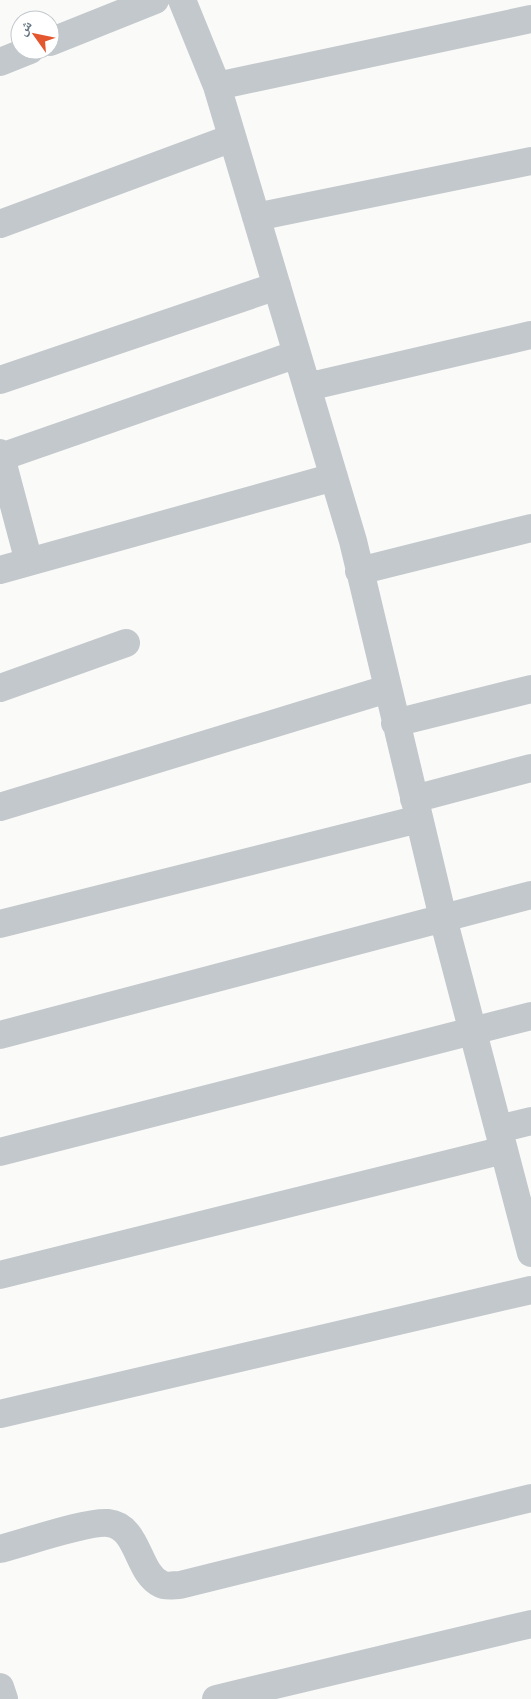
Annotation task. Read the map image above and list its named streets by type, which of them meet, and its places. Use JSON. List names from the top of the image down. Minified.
{"north":"top left"}
